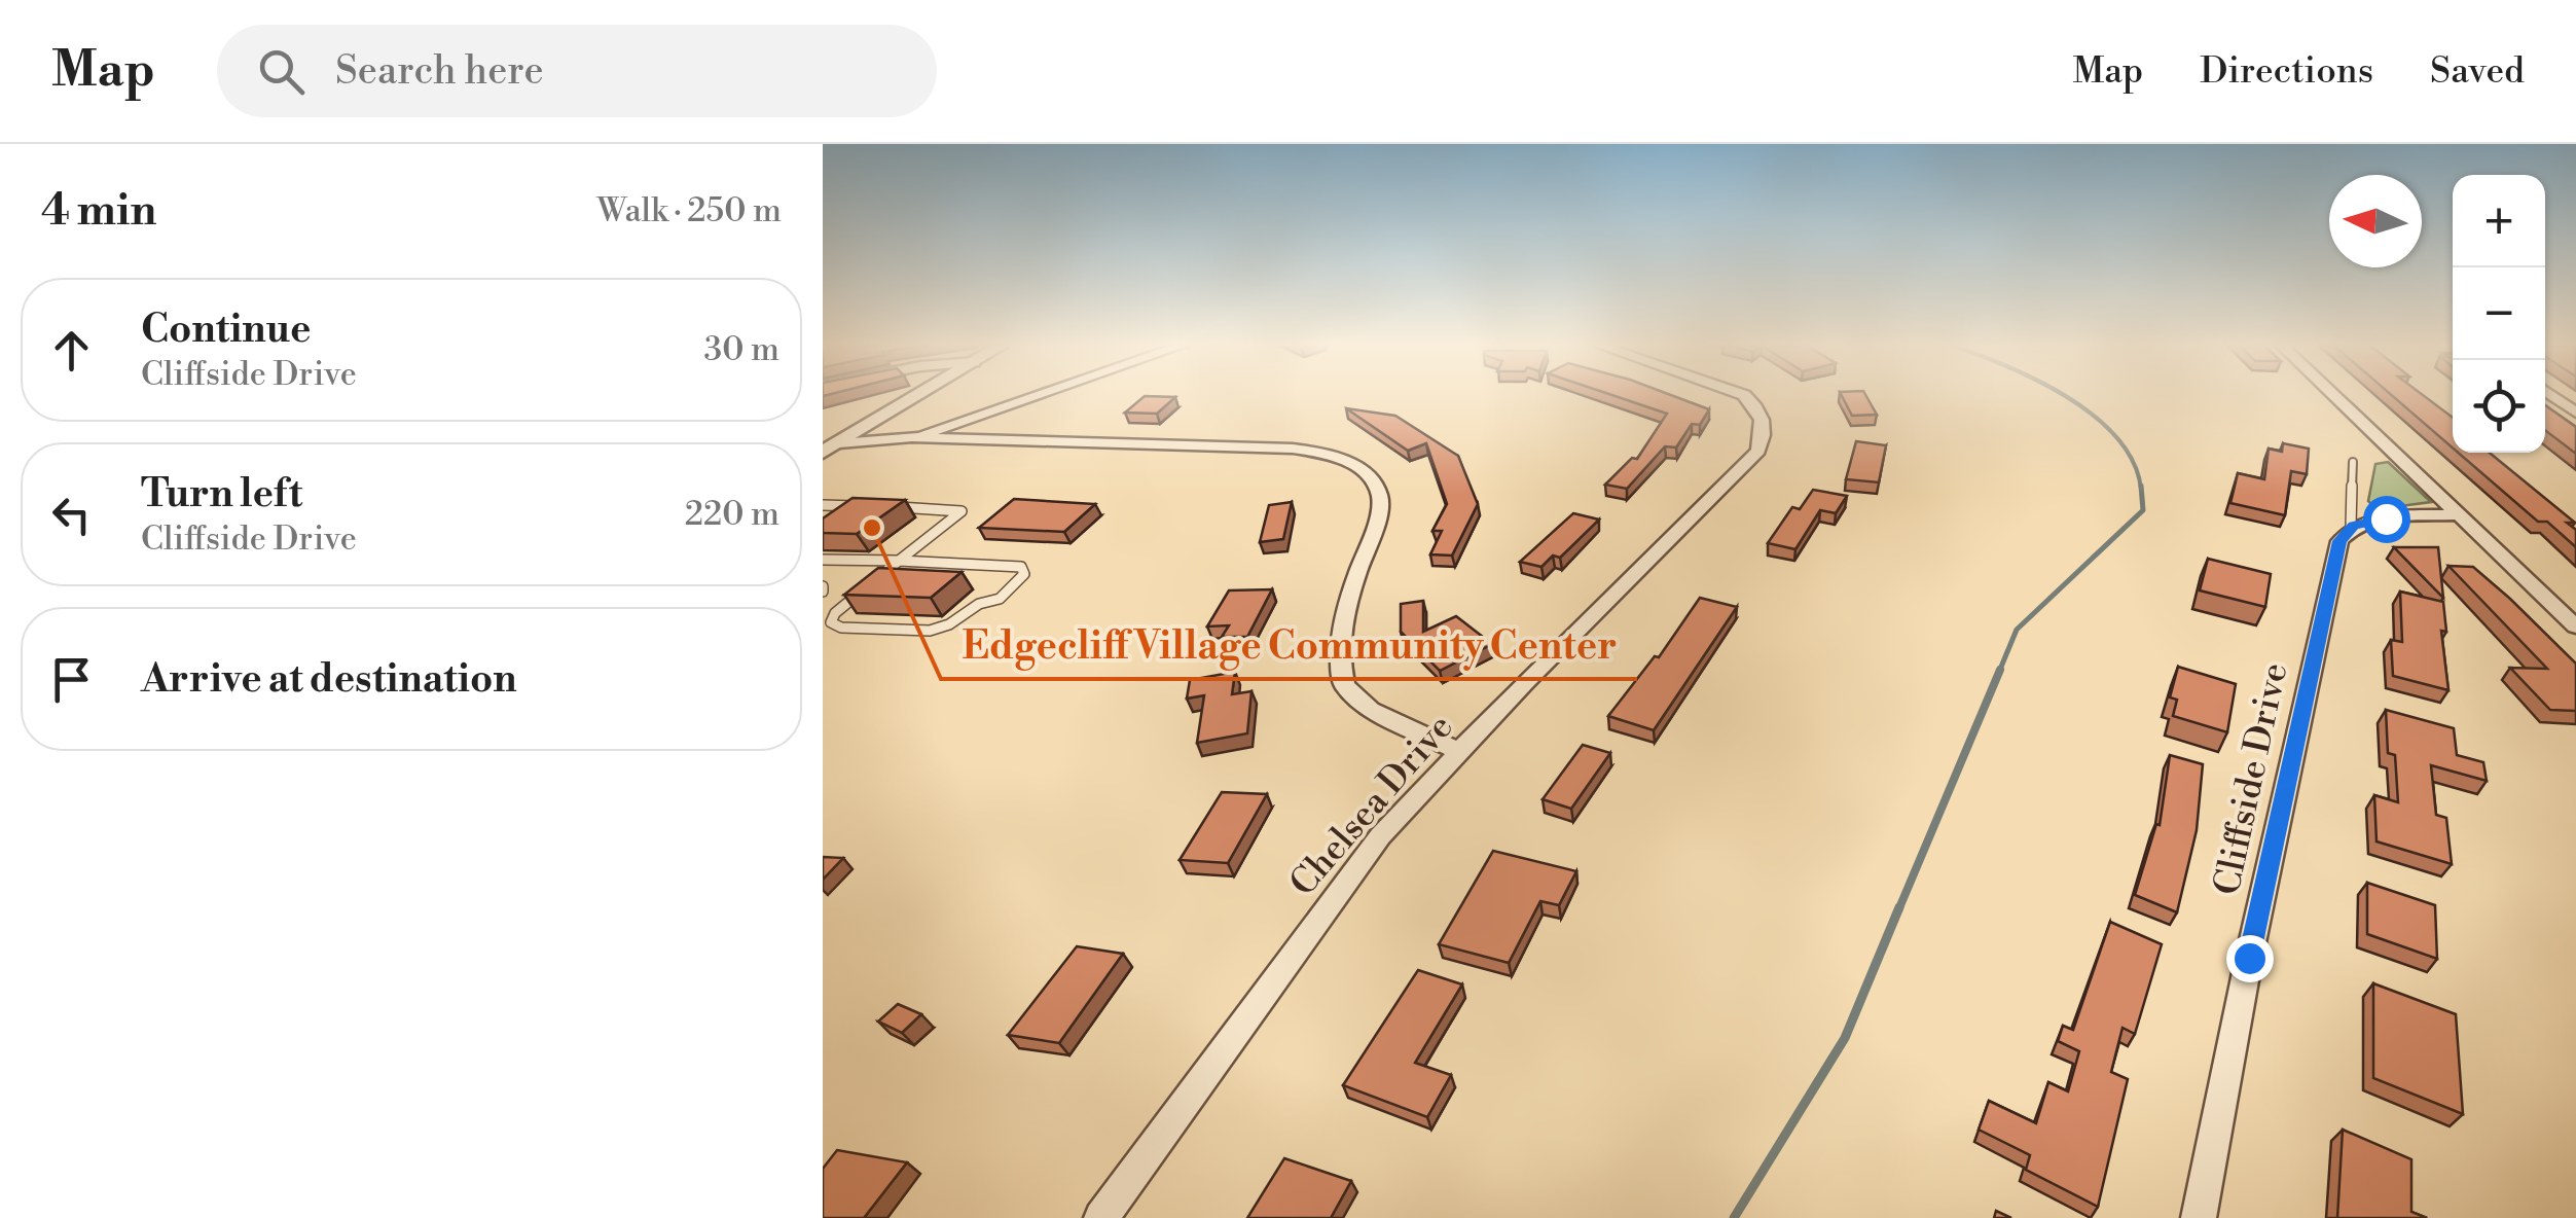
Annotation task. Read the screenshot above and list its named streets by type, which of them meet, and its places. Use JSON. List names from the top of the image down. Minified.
{"streets":{"street":["Cliffside Drive","Chelsea Drive"]},"places":["Edgecliff Village Community Center"],"north":"left","page":{"header":"Map","search":"Search here","nav":["Map","Directions","Saved"],"heading":["4 min","Walk · 250 m"],"map_buttons":["+","−"],"list":[["Continue","Cliffside Drive","30 m"],["Turn left","Cliffside Drive","220 m"],"Arrive at destination"]}}
